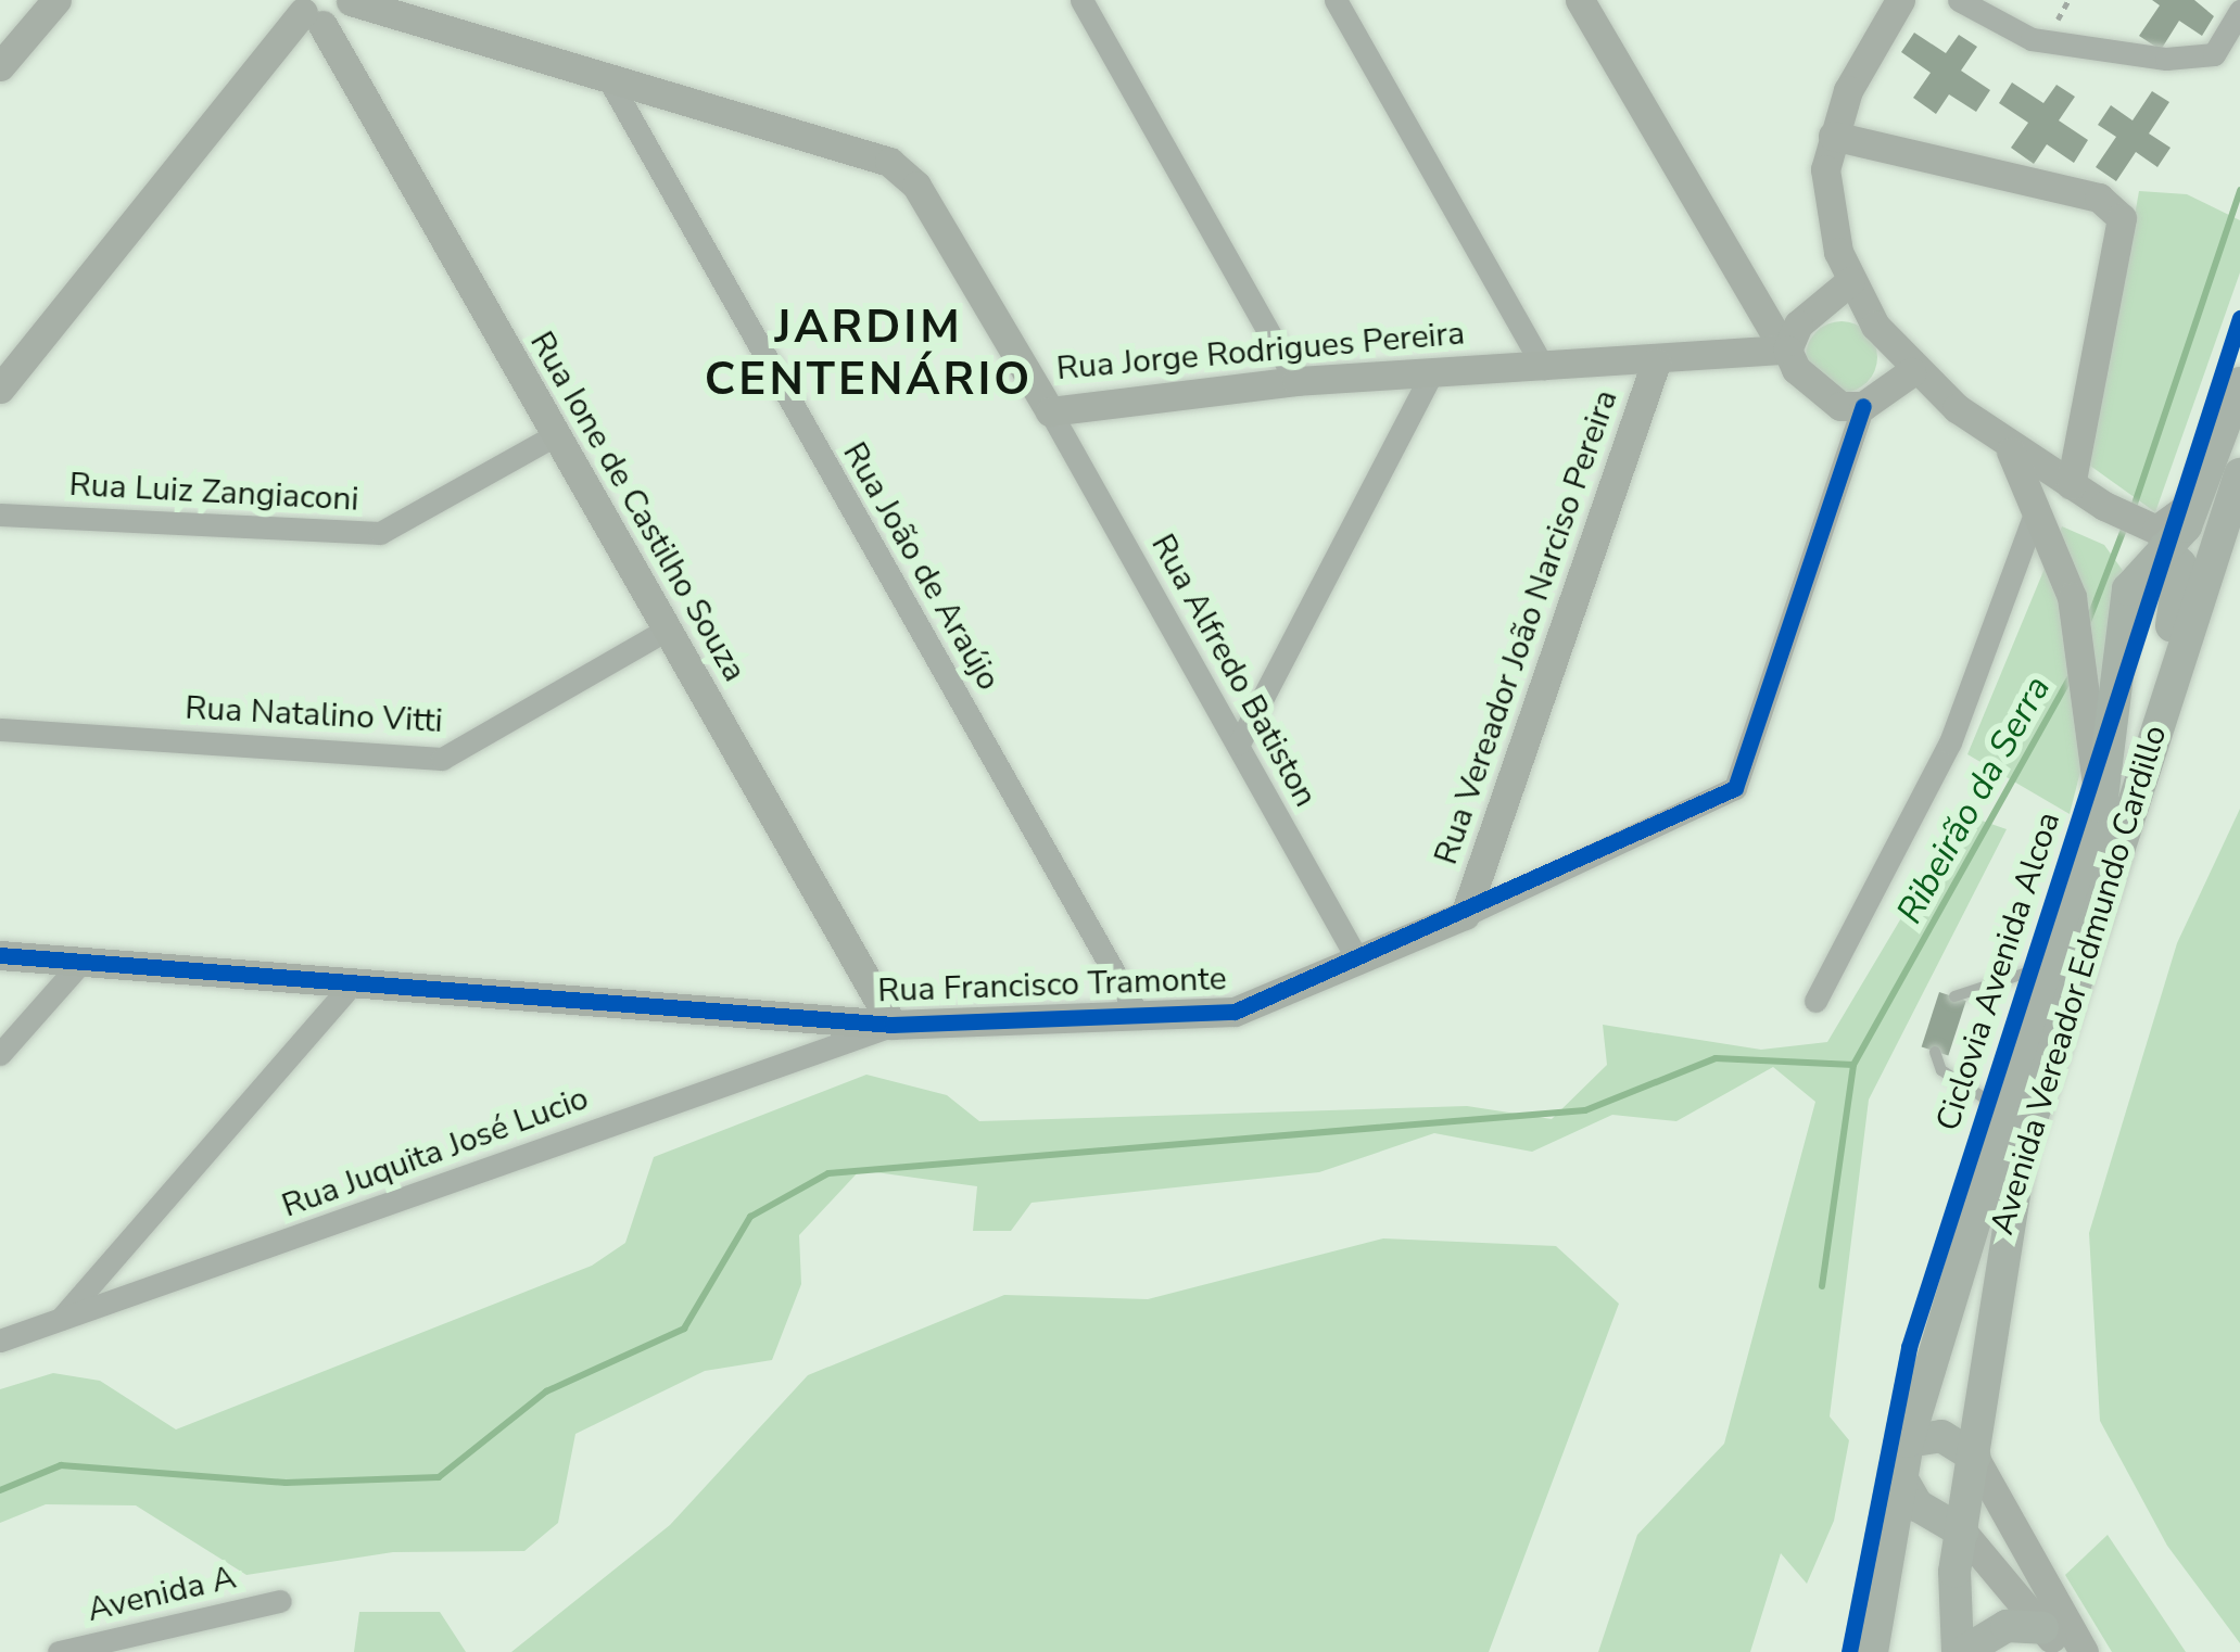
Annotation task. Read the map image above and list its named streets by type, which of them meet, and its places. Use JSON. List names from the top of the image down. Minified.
{"streets":{"main road":["Avenida Vereador Edmundo Cardillo"],"street":["Rua Jorge Rodrigues Pereira","Rua Luiz Zangiaconi","Rua Ione de Castilho Souza","Rua João de Araújo","Rua Vereador João Narciso Pereira","Rua Alfredo Batiston","Rua Natalino Vitti","Rua Francisco Tramonte","Rua Juquita José Lucio","Avenida A"],"cycle path":["Ciclovia Avenida Alcoa"]},"crossings":[["Rua Jorge Rodrigues Pereira","Rua João de Araújo"],["Rua Jorge Rodrigues Pereira","Rua Vereador João Narciso Pereira"],["Rua Jorge Rodrigues Pereira","Rua Alfredo Batiston"],["Rua Luiz Zangiaconi","Rua Ione de Castilho Souza"],["Rua Ione de Castilho Souza","Rua Natalino Vitti"],["Rua Ione de Castilho Souza","Rua Francisco Tramonte"],["Rua Ione de Castilho Souza","Rua Juquita José Lucio"],["Rua João de Araújo","Rua Francisco Tramonte"],["Rua Vereador João Narciso Pereira","Rua Francisco Tramonte"],["Rua Alfredo Batiston","Rua Francisco Tramonte"],["Rua Francisco Tramonte","Rua Juquita José Lucio"]],"districts":["JARDIM CENTENÁRIO"],"water":["Ribeirão da Serra"]}
